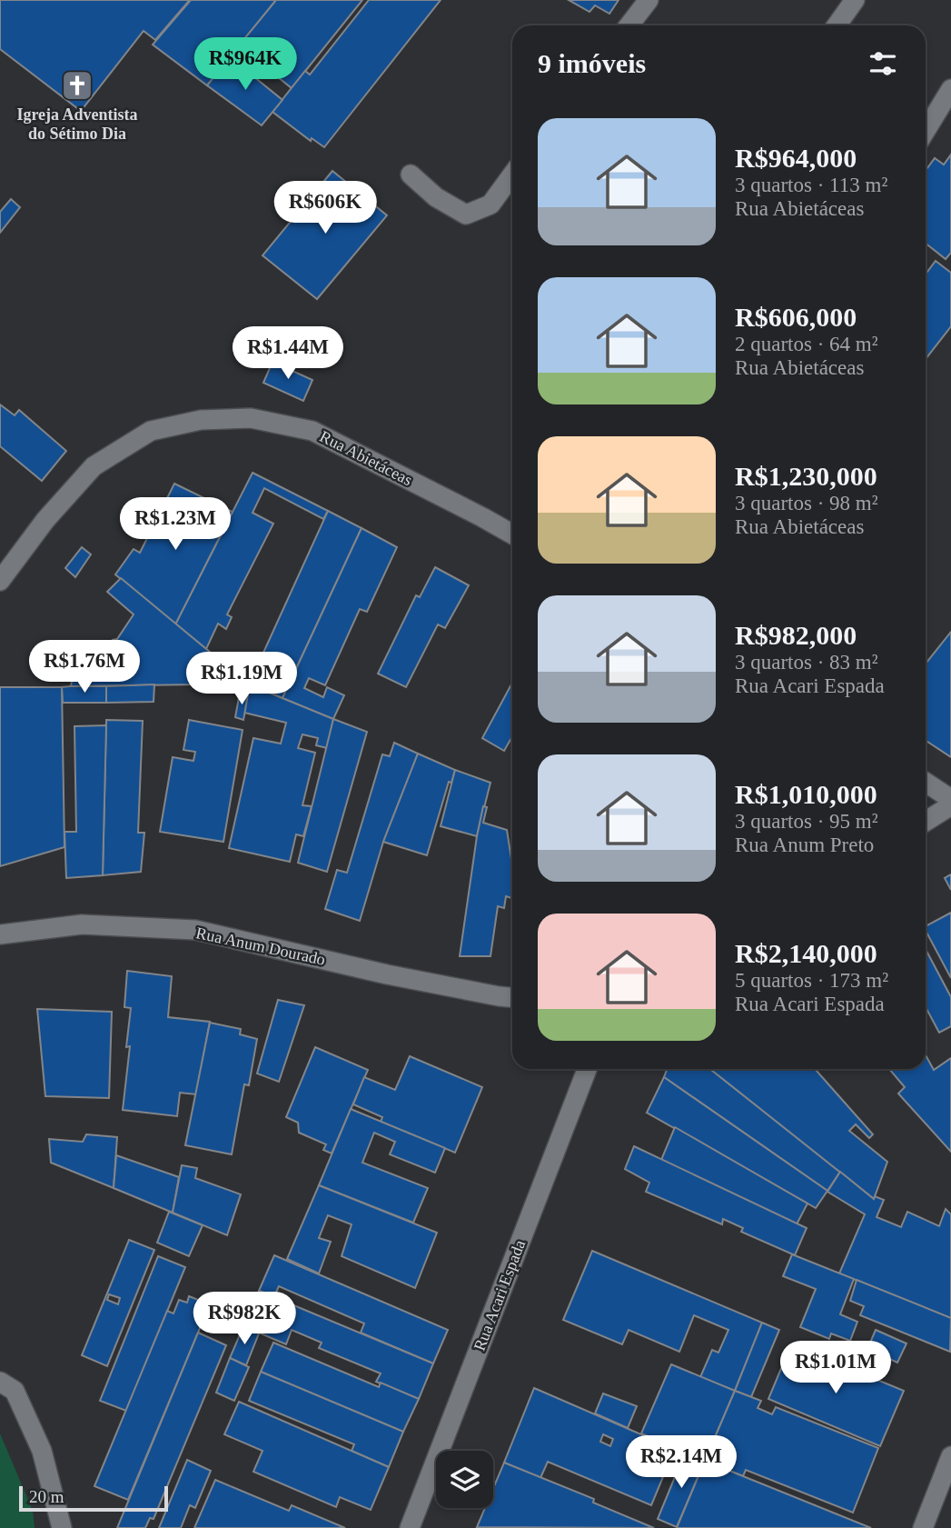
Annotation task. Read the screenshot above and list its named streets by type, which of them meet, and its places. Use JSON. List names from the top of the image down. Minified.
{"streets":{"street":["Rua Abietáceas","Rua Anum Dourado","Rua Acari Espada"]},"places":{"church":["Igreja Adventista do Sétimo Dia"]},"scale_bar":"20 m","page":{"heading":"9 imóveis","price":["R$964K","R$606K","R$1.44M","R$1.23M","R$1.76M","R$1.19M","R$982K","R$1.01M","R$2.14M"],"list":[{"name":"R$964,000","note":"3 quartos · 113 m² · Rua Abietáceas"},{"name":"R$606,000","note":"2 quartos · 64 m² · Rua Abietáceas"},{"name":"R$1,230,000","note":"3 quartos · 98 m² · Rua Abietáceas"},{"name":"R$982,000","note":"3 quartos · 83 m² · Rua Acari Espada"},{"name":"R$1,010,000","note":"3 quartos · 95 m² · Rua Anum Preto"},{"name":"R$2,140,000","note":"5 quartos · 173 m² · Rua Acari Espada"}],"scale":"20 m"}}
